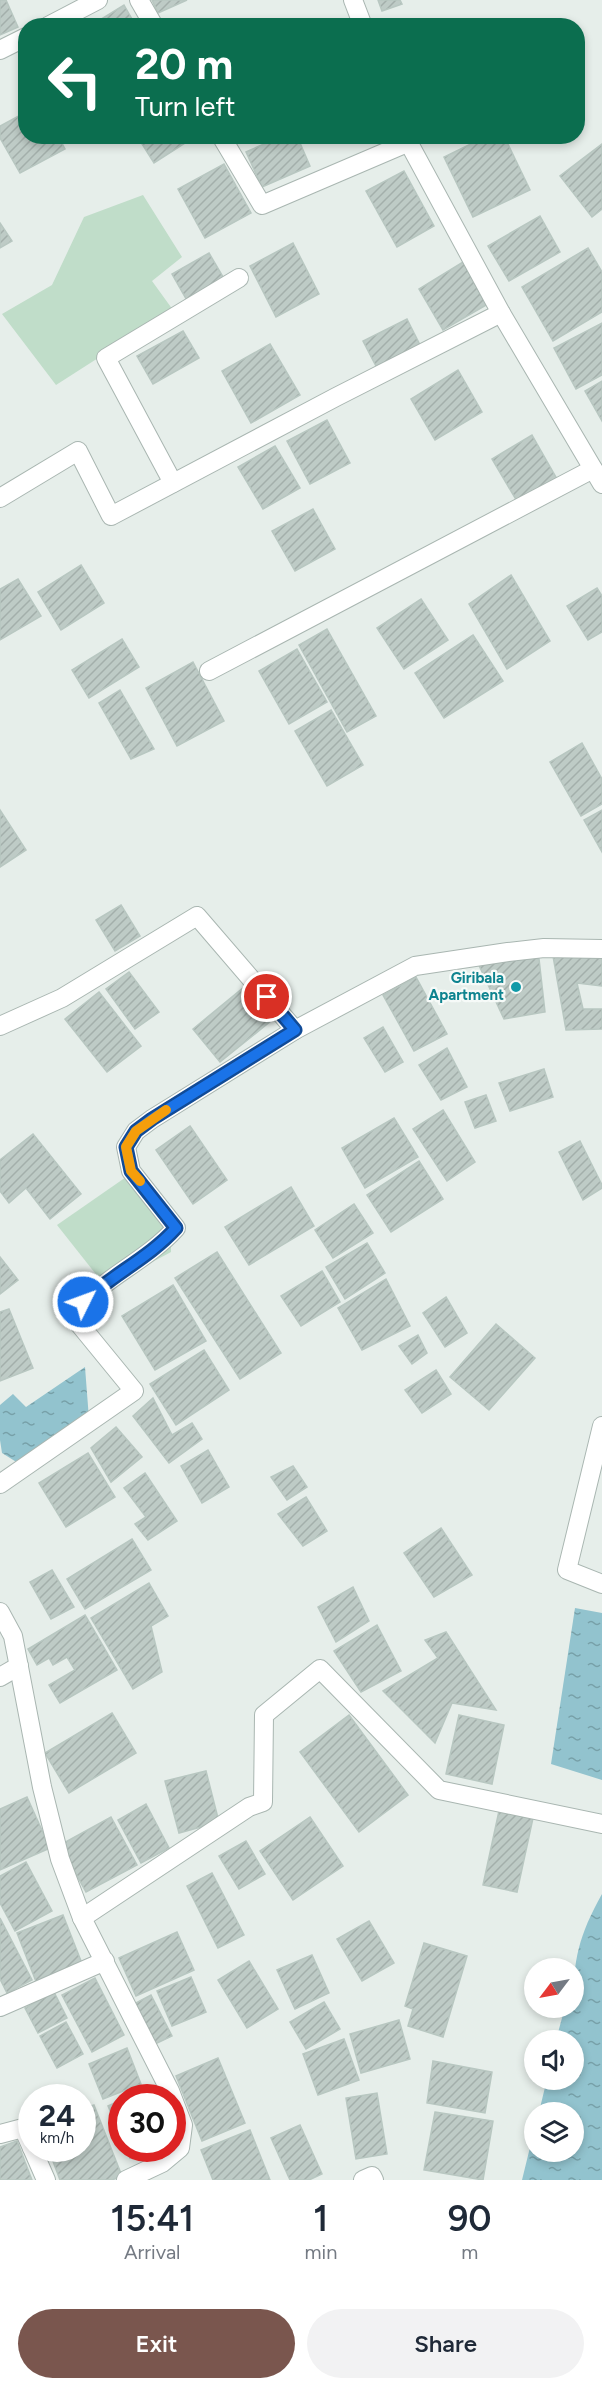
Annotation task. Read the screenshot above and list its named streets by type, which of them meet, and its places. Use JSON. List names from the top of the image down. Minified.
{"places":["Giribala Apartment"],"north":"bottom left","page":{"turn":["20 m","Turn left"],"speed":"24 km/h","limit":"30","eta":["15:41","Arrival","1","min","90","m"],"buttons":["Exit","Share"]}}
